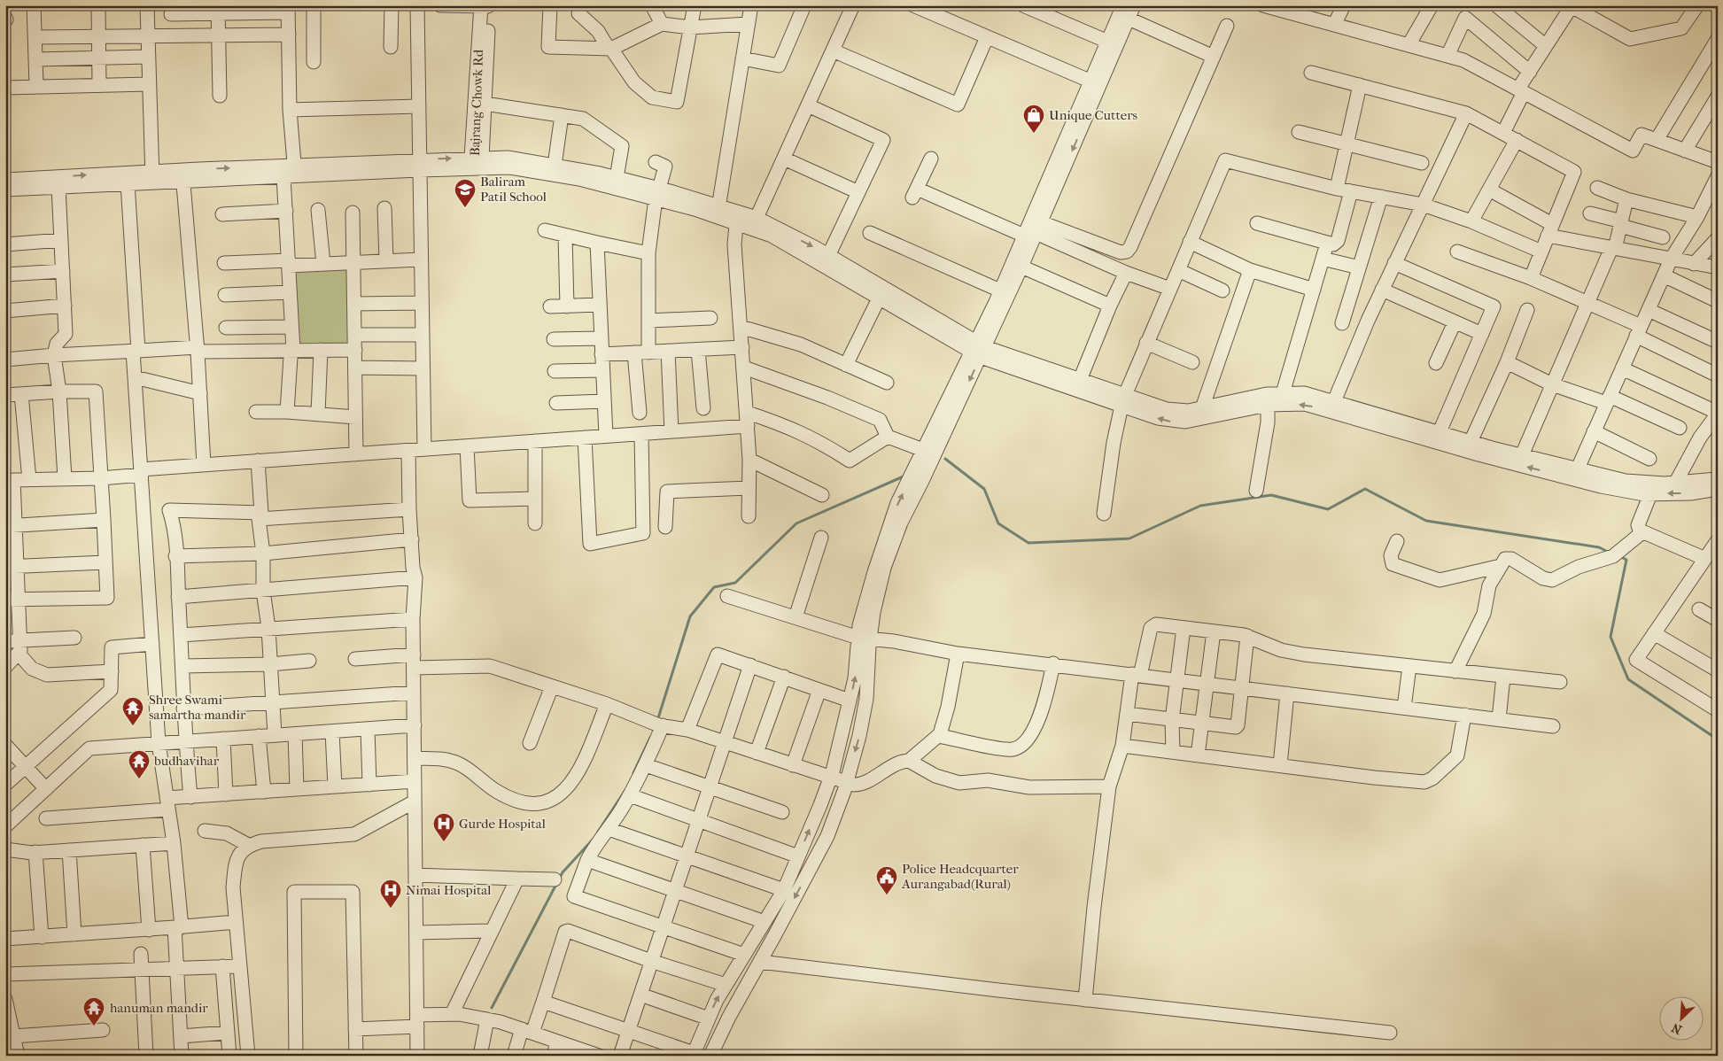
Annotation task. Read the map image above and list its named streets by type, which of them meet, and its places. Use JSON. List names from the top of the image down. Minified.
{"streets":{"street":["Bajrang Chowk Rd"]},"places":{"shop":["Unique Cutters"],"school or university":["Baliram Patil School"],"temple":["Shree Swami samartha mandir","budhavihar","hanuman mandir"],"hospital":["Gurde Hospital","Nimai Hospital"],"public building":["Police Headcquarter Aurangabad(Rural)"]},"north":"bottom left"}
